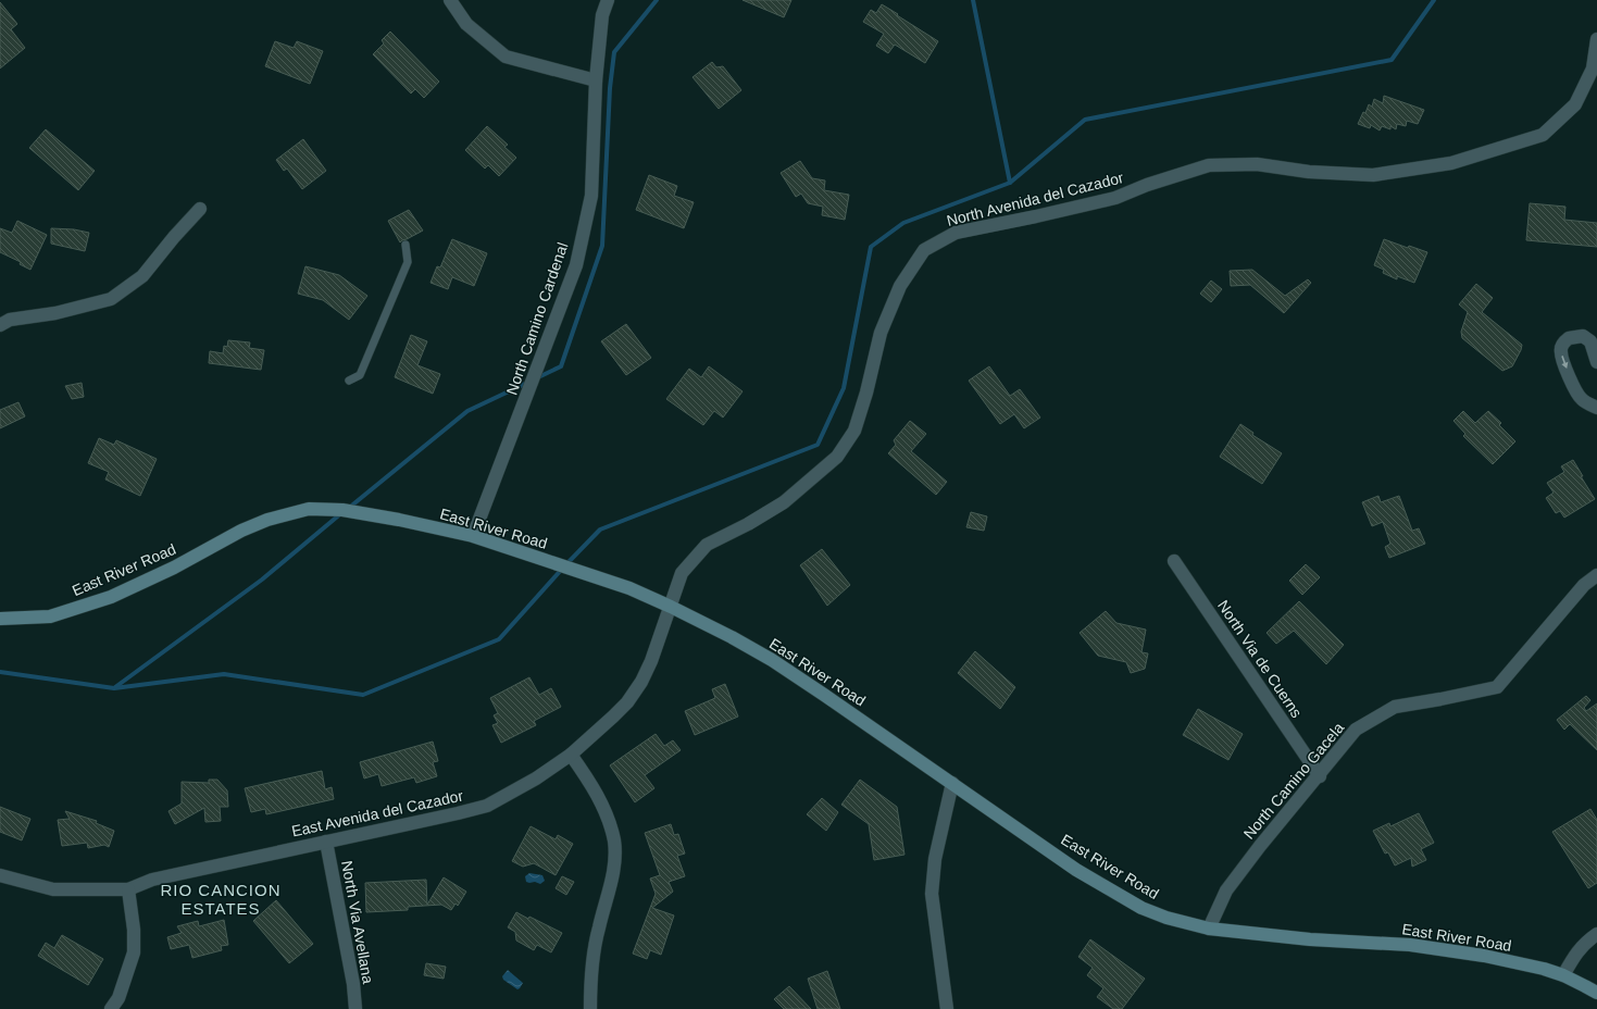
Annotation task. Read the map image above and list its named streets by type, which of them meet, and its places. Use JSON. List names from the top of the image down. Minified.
{"streets":{"street":["North Avenida del Cazador","North Camino Cardenal","East River Road","North Via de Cuerns","North Camino Gacela","East Avenida del Cazador","North Via Avellana"]},"crossings":[["North Avenida del Cazador","East River Road"],["North Avenida del Cazador","East Avenida del Cazador"],["North Camino Cardenal","East River Road"],["East River Road","North Camino Gacela"],["East River Road","East Avenida del Cazador"],["North Via de Cuerns","North Camino Gacela"],["East Avenida del Cazador","North Via Avellana"]],"districts":["RIO CANCION ESTATES"]}
